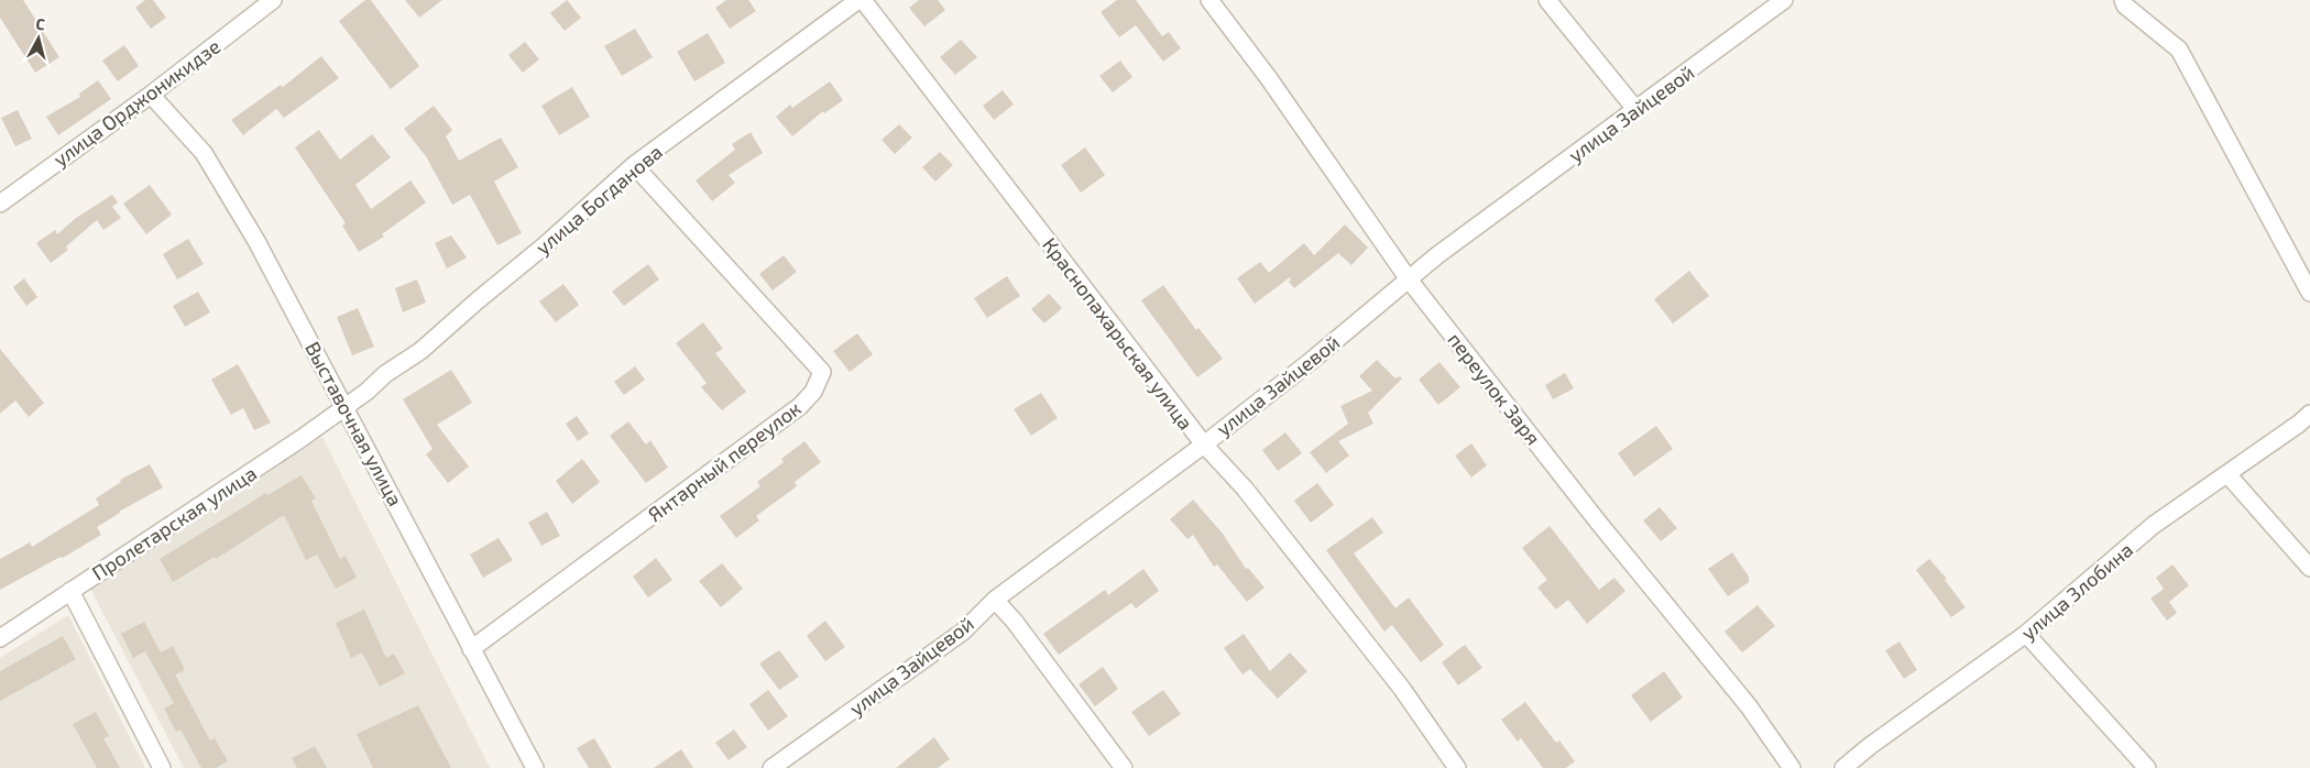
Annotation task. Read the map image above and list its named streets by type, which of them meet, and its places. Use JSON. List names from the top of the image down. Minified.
{"streets":{"street":["улица Орджоникидзе","улица Зайцевой","улица Богданова","Краснопахарьская улица","переулок Заря","Выставочная улица","Янтарный переулок","Пролетарская улица","улица Злобина"]},"crossings":[["улица Орджоникидзе","Выставочная улица"],["улица Зайцевой","Краснопахарьская улица"],["улица Зайцевой","переулок Заря"],["улица Богданова","Выставочная улица"],["улица Богданова","Янтарный переулок"],["улица Богданова","Пролетарская улица"],["Выставочная улица","Янтарный переулок"],["Выставочная улица","Пролетарская улица"]],"north":"top"}
